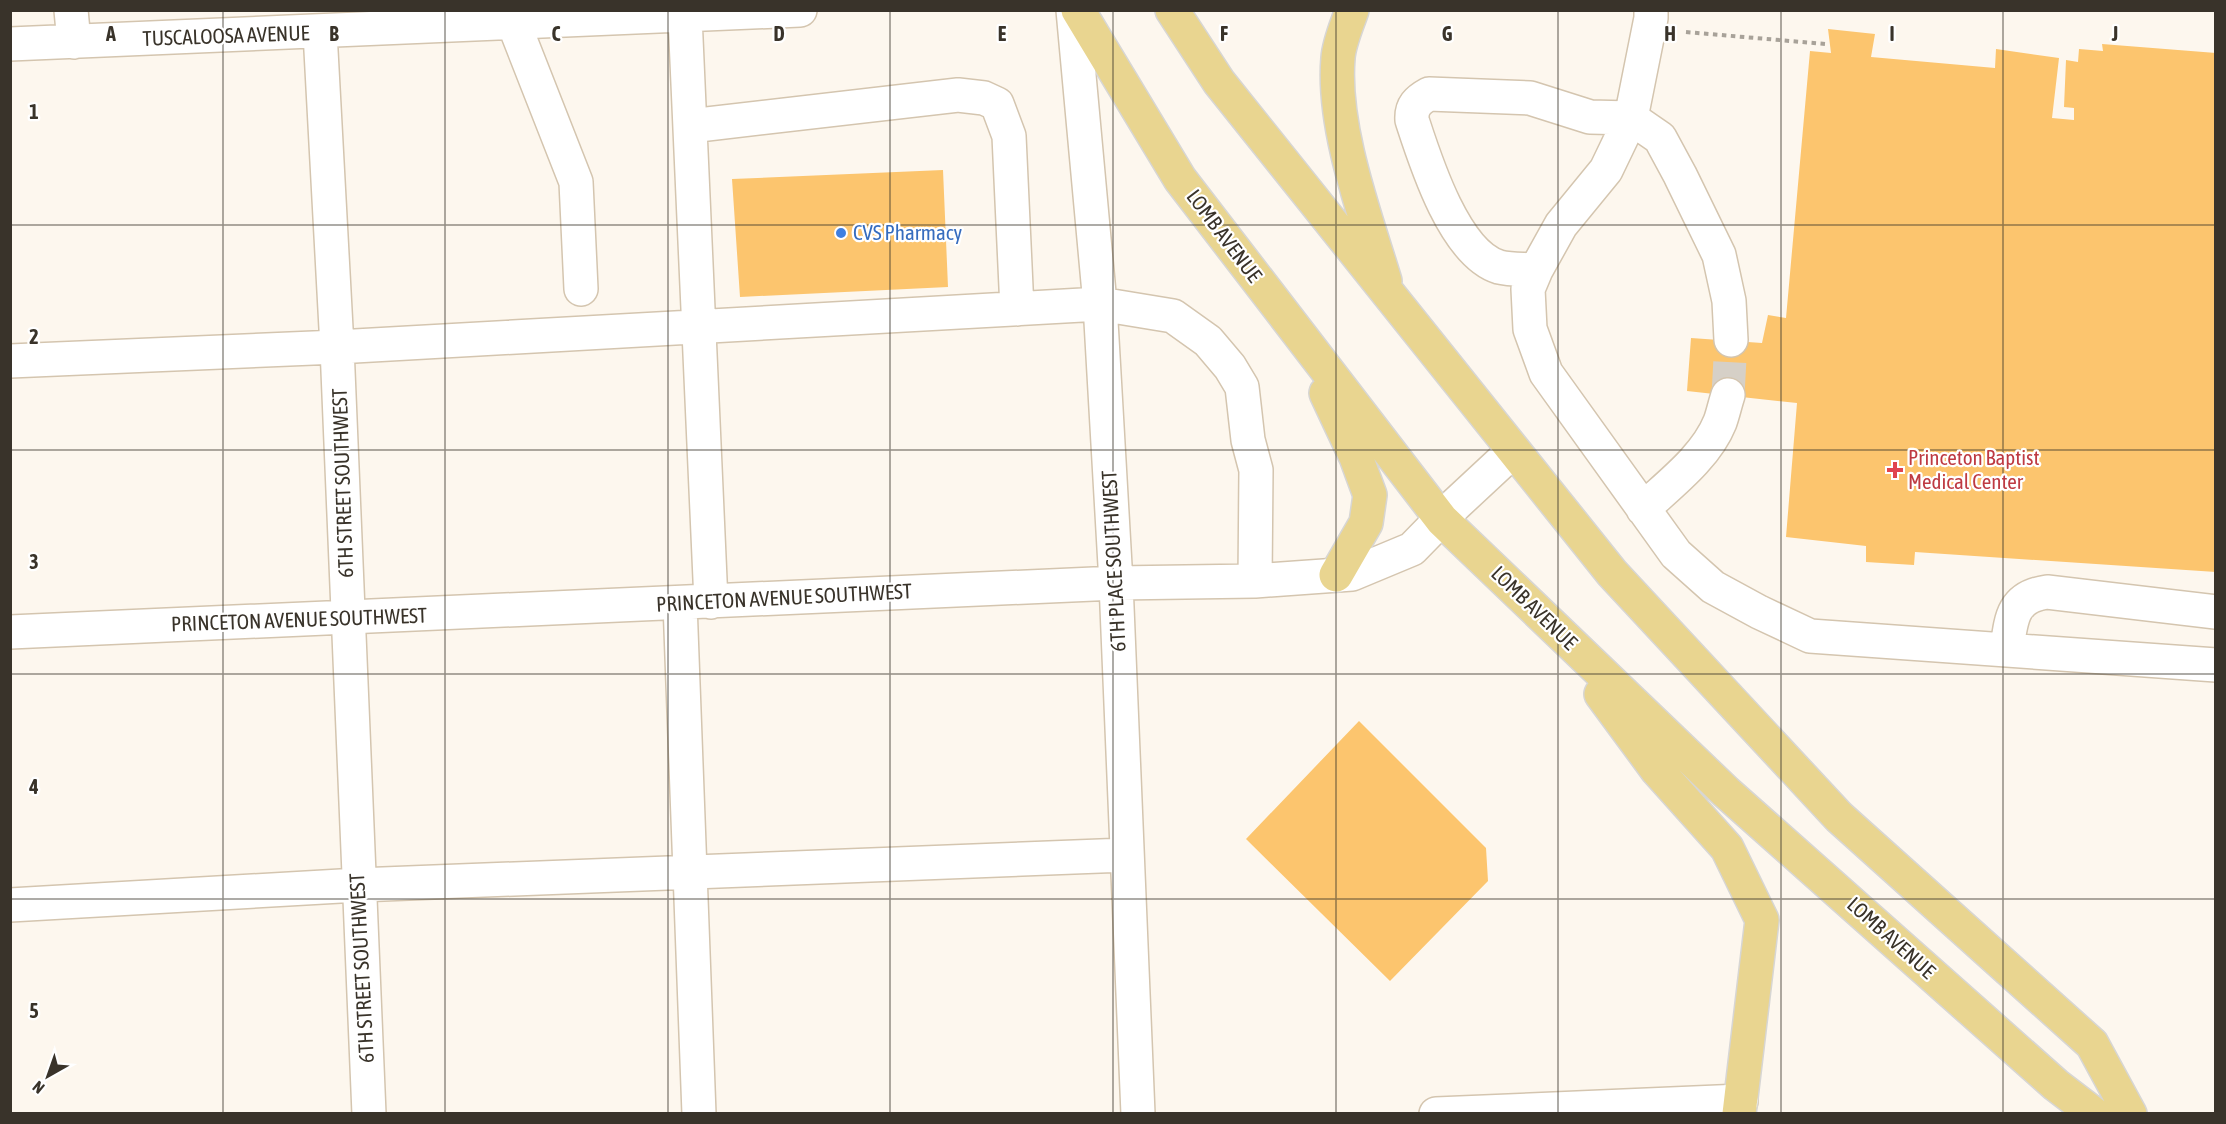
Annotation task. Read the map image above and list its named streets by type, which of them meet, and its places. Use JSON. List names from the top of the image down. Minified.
{"streets":{"main road":["LOMB AVENUE"],"street":["TUSCALOOSA AVENUE","6TH STREET SOUTHWEST","6TH PLACE SOUTHWEST","PRINCETON AVENUE SOUTHWEST"]},"crossings":[["TUSCALOOSA AVENUE","6TH STREET SOUTHWEST"],["LOMB AVENUE","PRINCETON AVENUE SOUTHWEST"],["6TH STREET SOUTHWEST","PRINCETON AVENUE SOUTHWEST"],["6TH PLACE SOUTHWEST","PRINCETON AVENUE SOUTHWEST"]],"places":{"other":["CVS Pharmacy"],"health":["Princeton Baptist Medical Center"]},"north":"bottom left","grid":{"columns":["A","B","C","D","E","F","G","H","I","J"],"rows":["1","2","3","4","5"]}}
